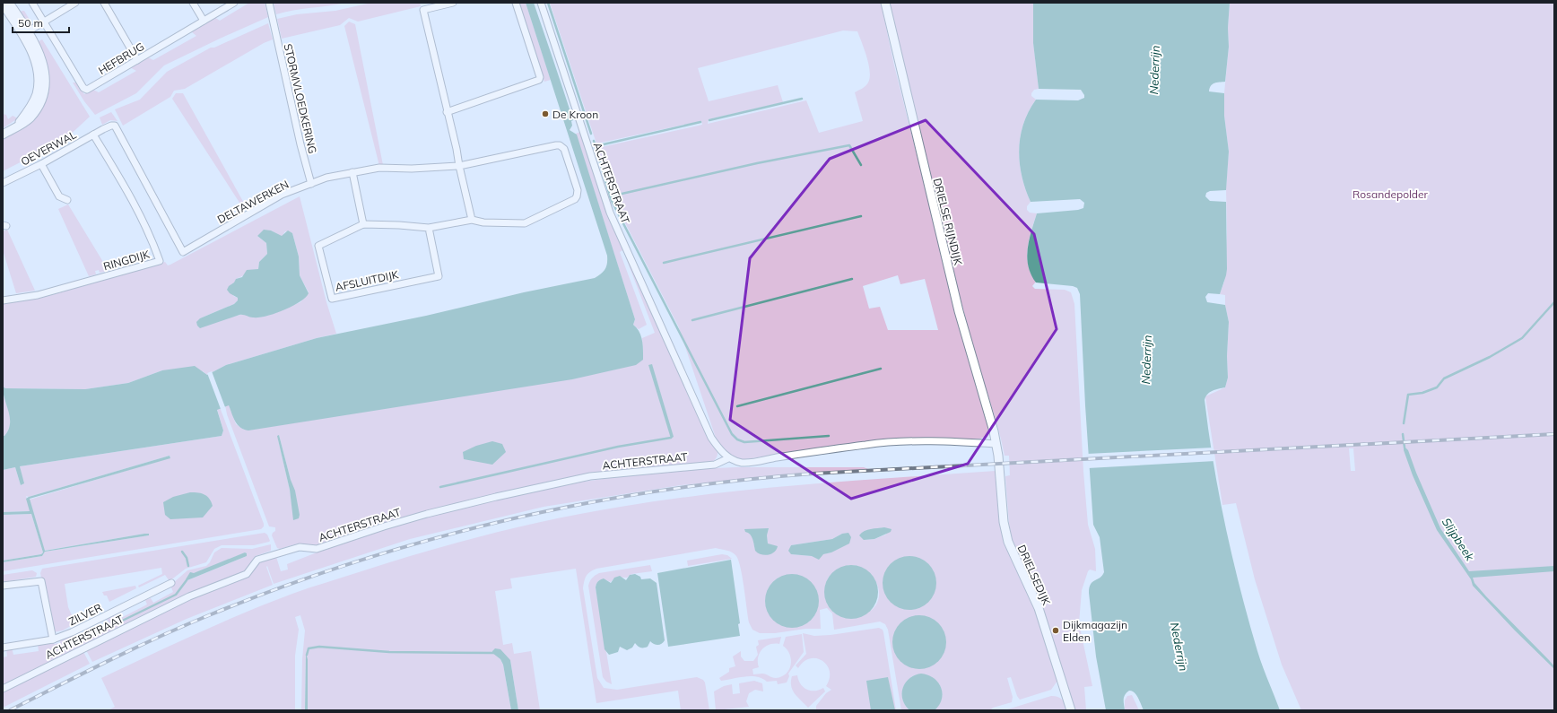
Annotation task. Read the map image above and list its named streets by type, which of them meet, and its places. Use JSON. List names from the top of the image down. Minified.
{"streets":{"street":["HEFBRUG","STORMVLOEDKERING","OEVERWAL","ACHTERSTRAAT","DELTAWERKEN","DRIELSE RIJNDIJK","RINGDIJK","AFSLUITDIJK","DRIELSEDIJK","ZILVER"]},"crossings":[["STORMVLOEDKERING","DELTAWERKEN"],["OEVERWAL","DELTAWERKEN"],["OEVERWAL","RINGDIJK"],["DELTAWERKEN","AFSLUITDIJK"],["DRIELSE RIJNDIJK","DRIELSEDIJK"]],"water":["Nederrijn","Slijpbeek"],"parks":["Rosandepolder"],"places":["De Kroon","Dijkmagazijn Elden"],"scale_bar":"50 m"}
